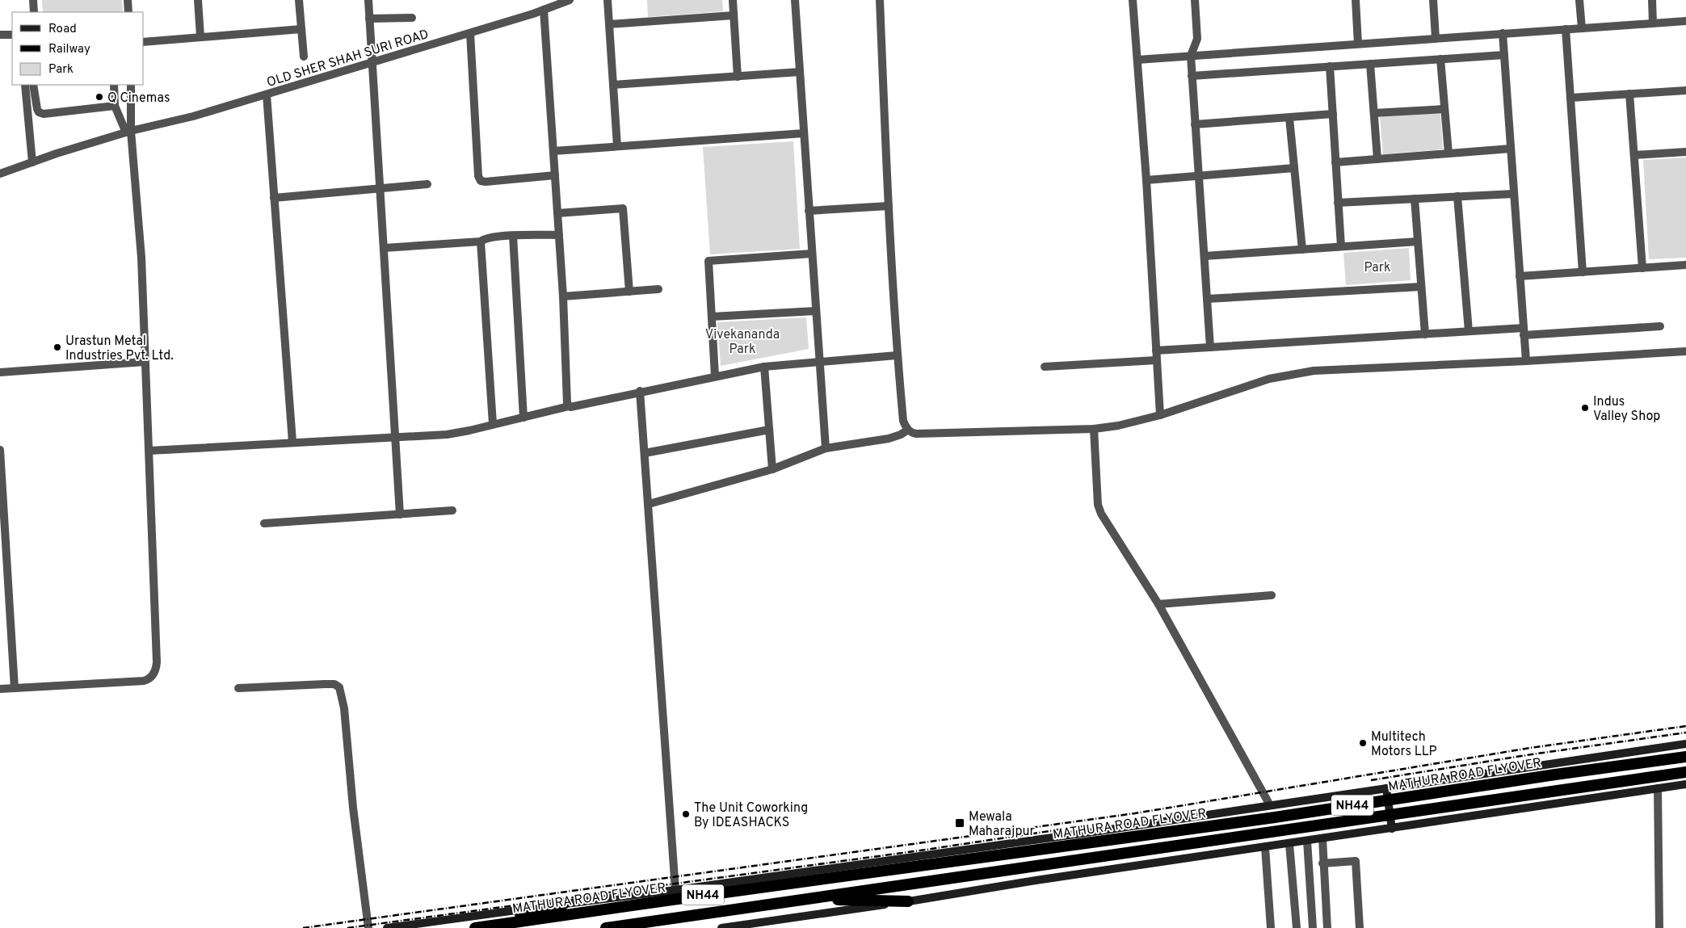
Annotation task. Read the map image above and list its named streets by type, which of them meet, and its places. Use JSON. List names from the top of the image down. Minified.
{"streets":{"highway":["MATHURA ROAD FLYOVER","NH44"],"street":["OLD SHER SHAH SURI ROAD"]},"parks":["Park","Vivekananda Park"],"places":{"other":["Q Cinemas","Urastun Metal Industries Pvt. Ltd.","Indus Valley Shop","Multitech Motors LLP","The Unit Coworking By IDEASHACKS"],"transit":["Mewala Maharajpur"]},"legend":["Road","Railway","Park"]}
